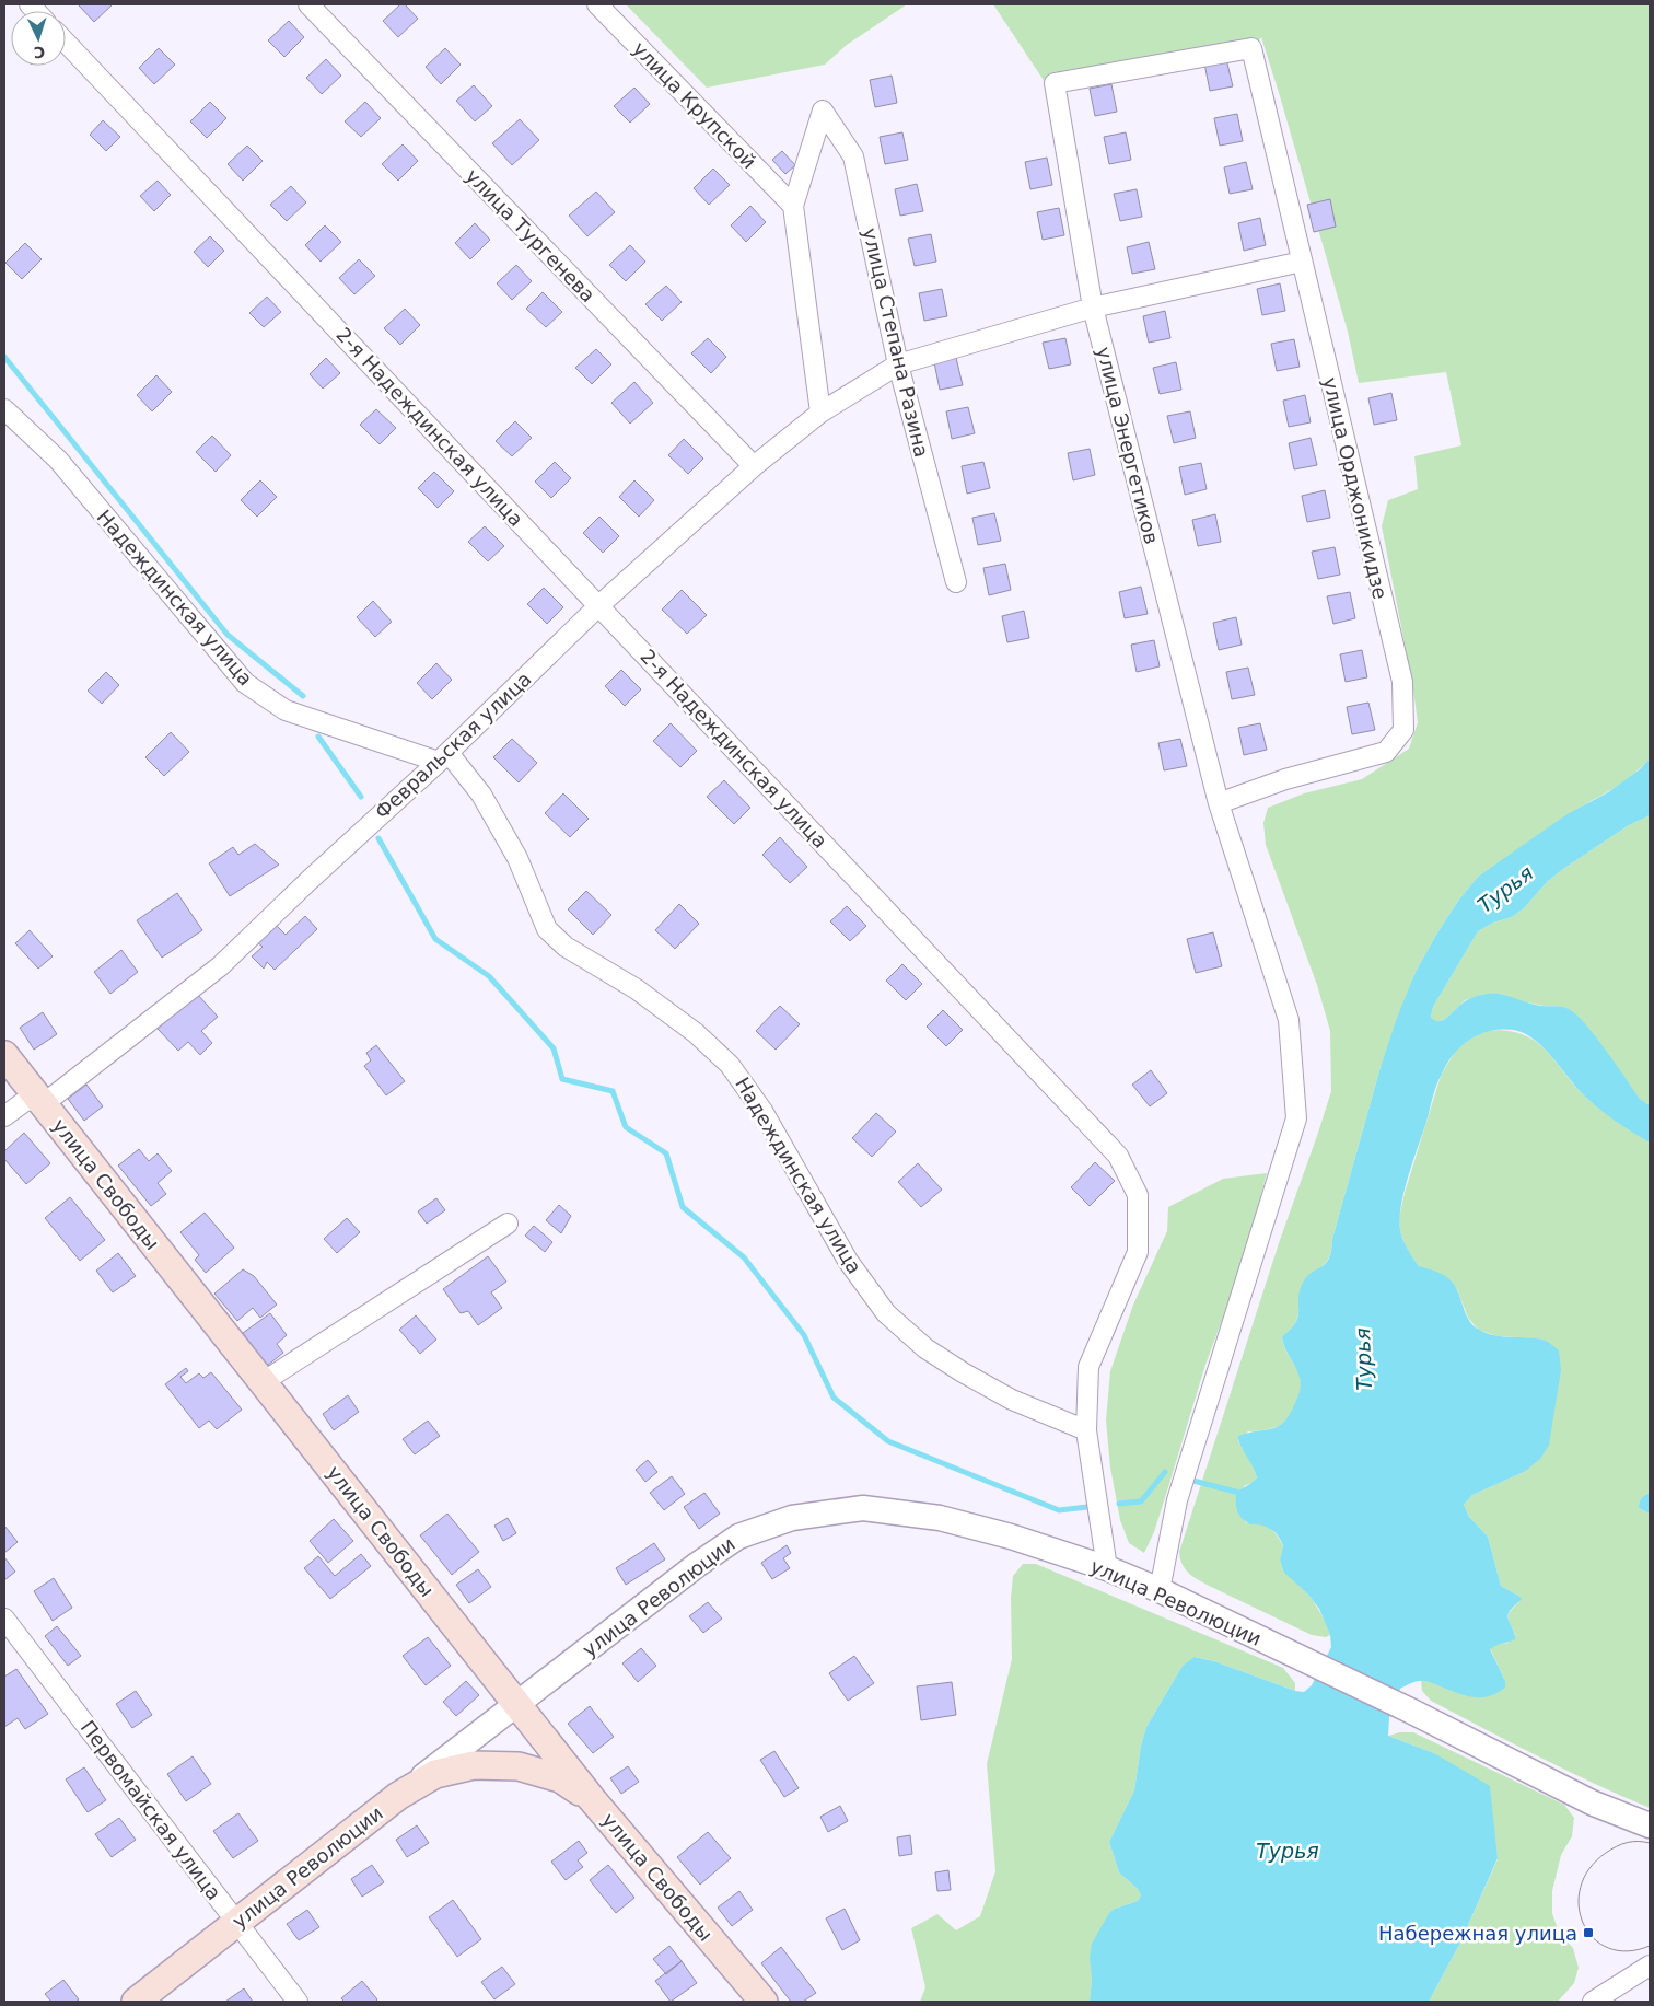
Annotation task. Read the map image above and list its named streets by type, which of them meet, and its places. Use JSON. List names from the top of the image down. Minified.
{"streets":{"main road":["улица Свободы","улица Революции"],"street":["улица Крупской","улица Тургенева","улица Степана Разина","2-я Надеждинская улица","улица Энергетиков","улица Орджоникидзе","Надеждинская улица","Февральская улица","Первомайская улица"]},"crossings":[["улица Крупской","улица Степана Разина"],["улица Тургенева","Февральская улица"],["улица Степана Разина","Февральская улица"],["2-я Надеждинская улица","Надеждинская улица"],["2-я Надеждинская улица","Февральская улица"],["2-я Надеждинская улица","улица Революции"],["улица Энергетиков","улица Орджоникидзе"],["улица Энергетиков","Февральская улица"],["улица Энергетиков","улица Революции"],["улица Орджоникидзе","Февральская улица"],["Надеждинская улица","Февральская улица"],["Февральская улица","улица Свободы"],["улица Свободы","улица Революции"],["улица Революции","Первомайская улица"]],"water":["Турья"],"places":{"transit":["Набережная улица"]},"north":"bottom"}
